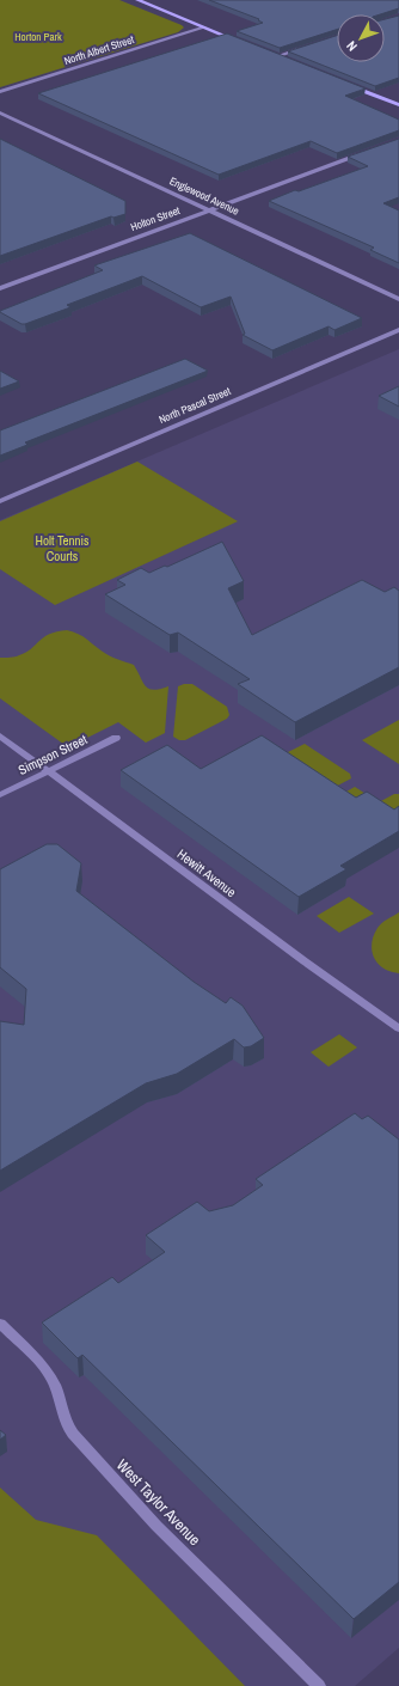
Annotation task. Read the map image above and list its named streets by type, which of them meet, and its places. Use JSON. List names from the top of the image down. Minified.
{"streets":{"street":["North Albert Street","Englewood Avenue","Holton Street","North Pascal Street","Simpson Street","Hewitt Avenue","West Taylor Avenue"]},"crossings":[["Englewood Avenue","Holton Street"],["Simpson Street","Hewitt Avenue"]],"parks":["Horton Park","Holt Tennis Courts"],"north":"bottom left"}
